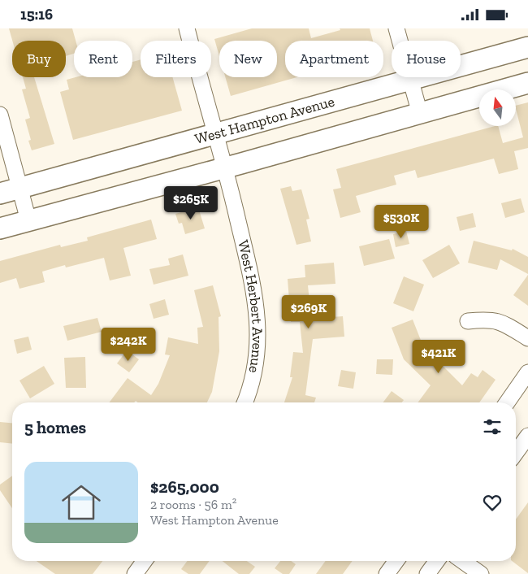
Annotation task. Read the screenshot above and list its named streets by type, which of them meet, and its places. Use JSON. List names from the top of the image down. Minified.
{"streets":{"main road":["West Hampton Avenue"],"street":["West Herbert Avenue"]},"crossings":[["West Hampton Avenue","West Herbert Avenue"]],"north":"top","page":{"status":"15:16","chip":["Buy","Rent","Filters","New","Apartment","House"],"price":["$265K","$530K","$269K","$242K","$421K"],"heading":"5 homes","list":[{"name":"$265,000","note":"2 rooms · 56 m² · West Hampton Avenue"}]}}
